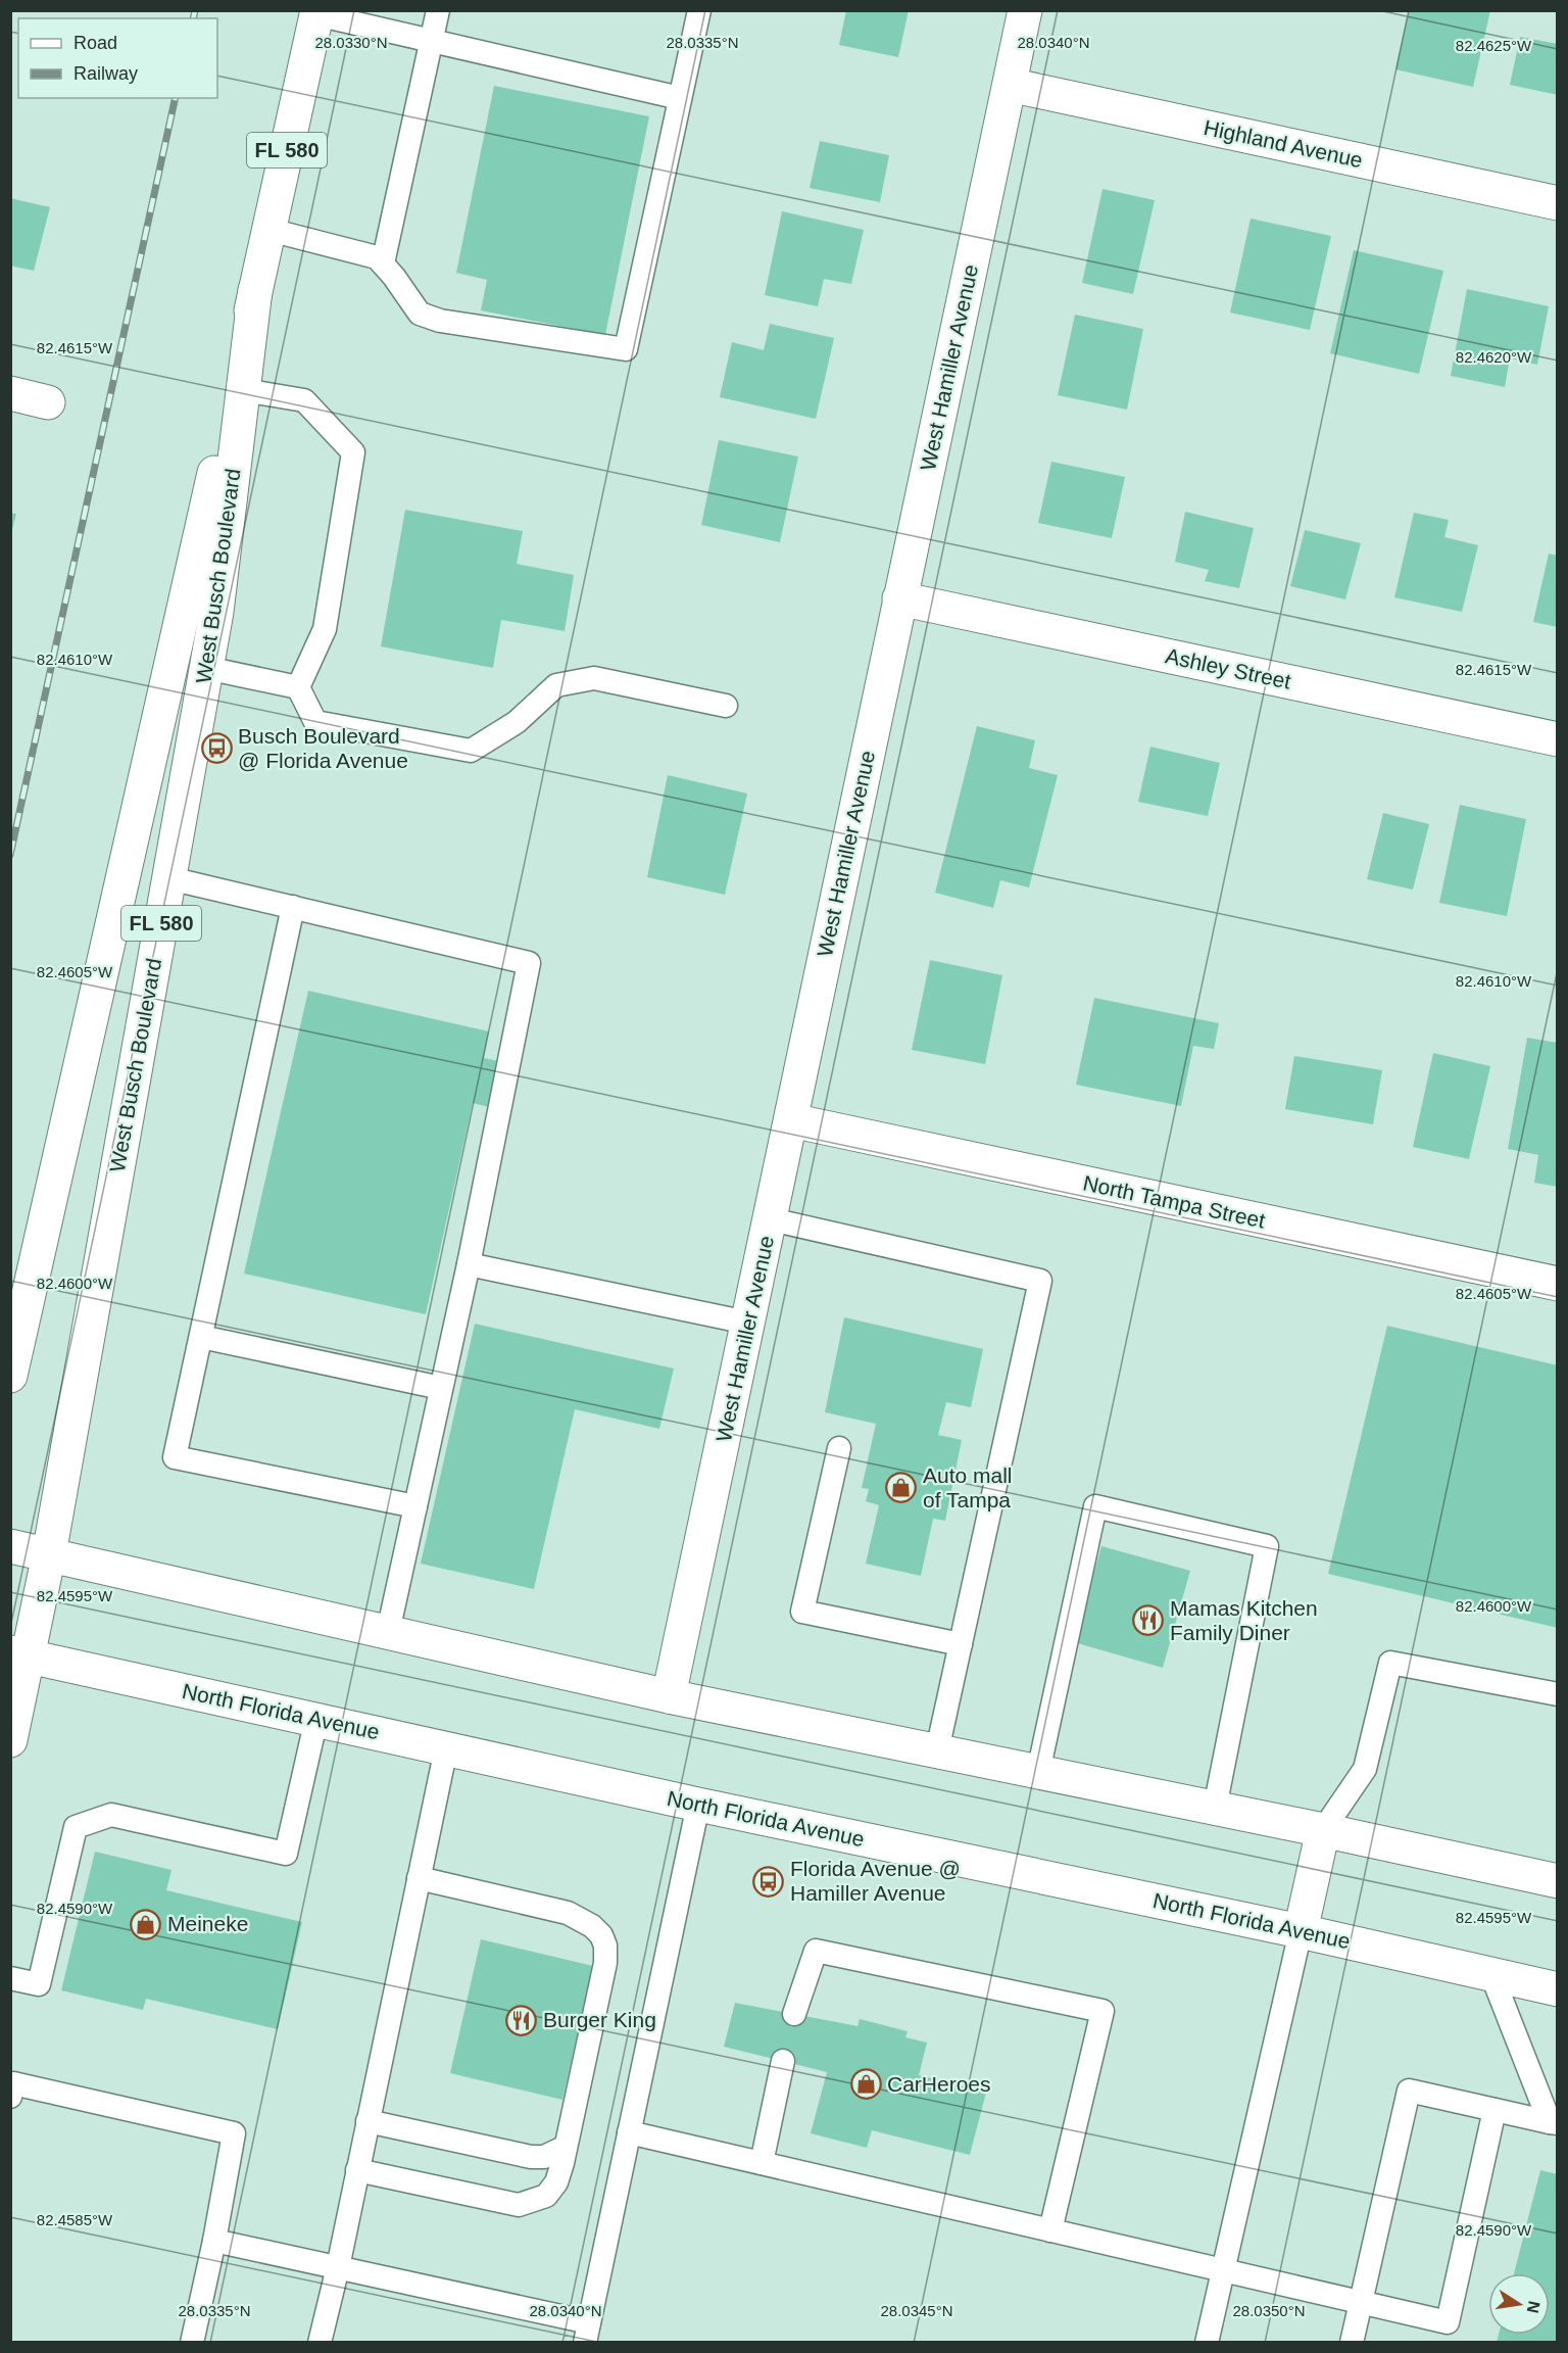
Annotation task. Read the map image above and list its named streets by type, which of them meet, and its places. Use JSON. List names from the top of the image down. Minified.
{"streets":{"main road":["Highland Avenue","FL 580","West Hamiller Avenue","West Busch Boulevard","Ashley Street","North Tampa Street","North Florida Avenue"]},"crossings":[["Highland Avenue","West Hamiller Avenue"],["FL 580","West Busch Boulevard"],["FL 580","North Florida Avenue"],["West Hamiller Avenue","Ashley Street"],["West Hamiller Avenue","North Tampa Street"],["West Busch Boulevard","North Florida Avenue"]],"places":{"bus stop":["Busch Boulevard @ Florida Avenue","Florida Avenue @ Hamiller Avenue"],"shop":["Auto mall of Tampa","Meineke","CarHeroes"],"restaurant":["Mamas Kitchen Family Diner","Burger King"]},"legend":["Road","Railway"],"north":"right","coordinates":["28.0330°N","28.0335°N","28.0340°N","82.4625°W","82.4615°W","82.4620°W","82.4610°W","82.4605°W","82.4600°W","82.4595°W","82.4590°W","82.4585°W","28.0345°N","28.0350°N"]}
